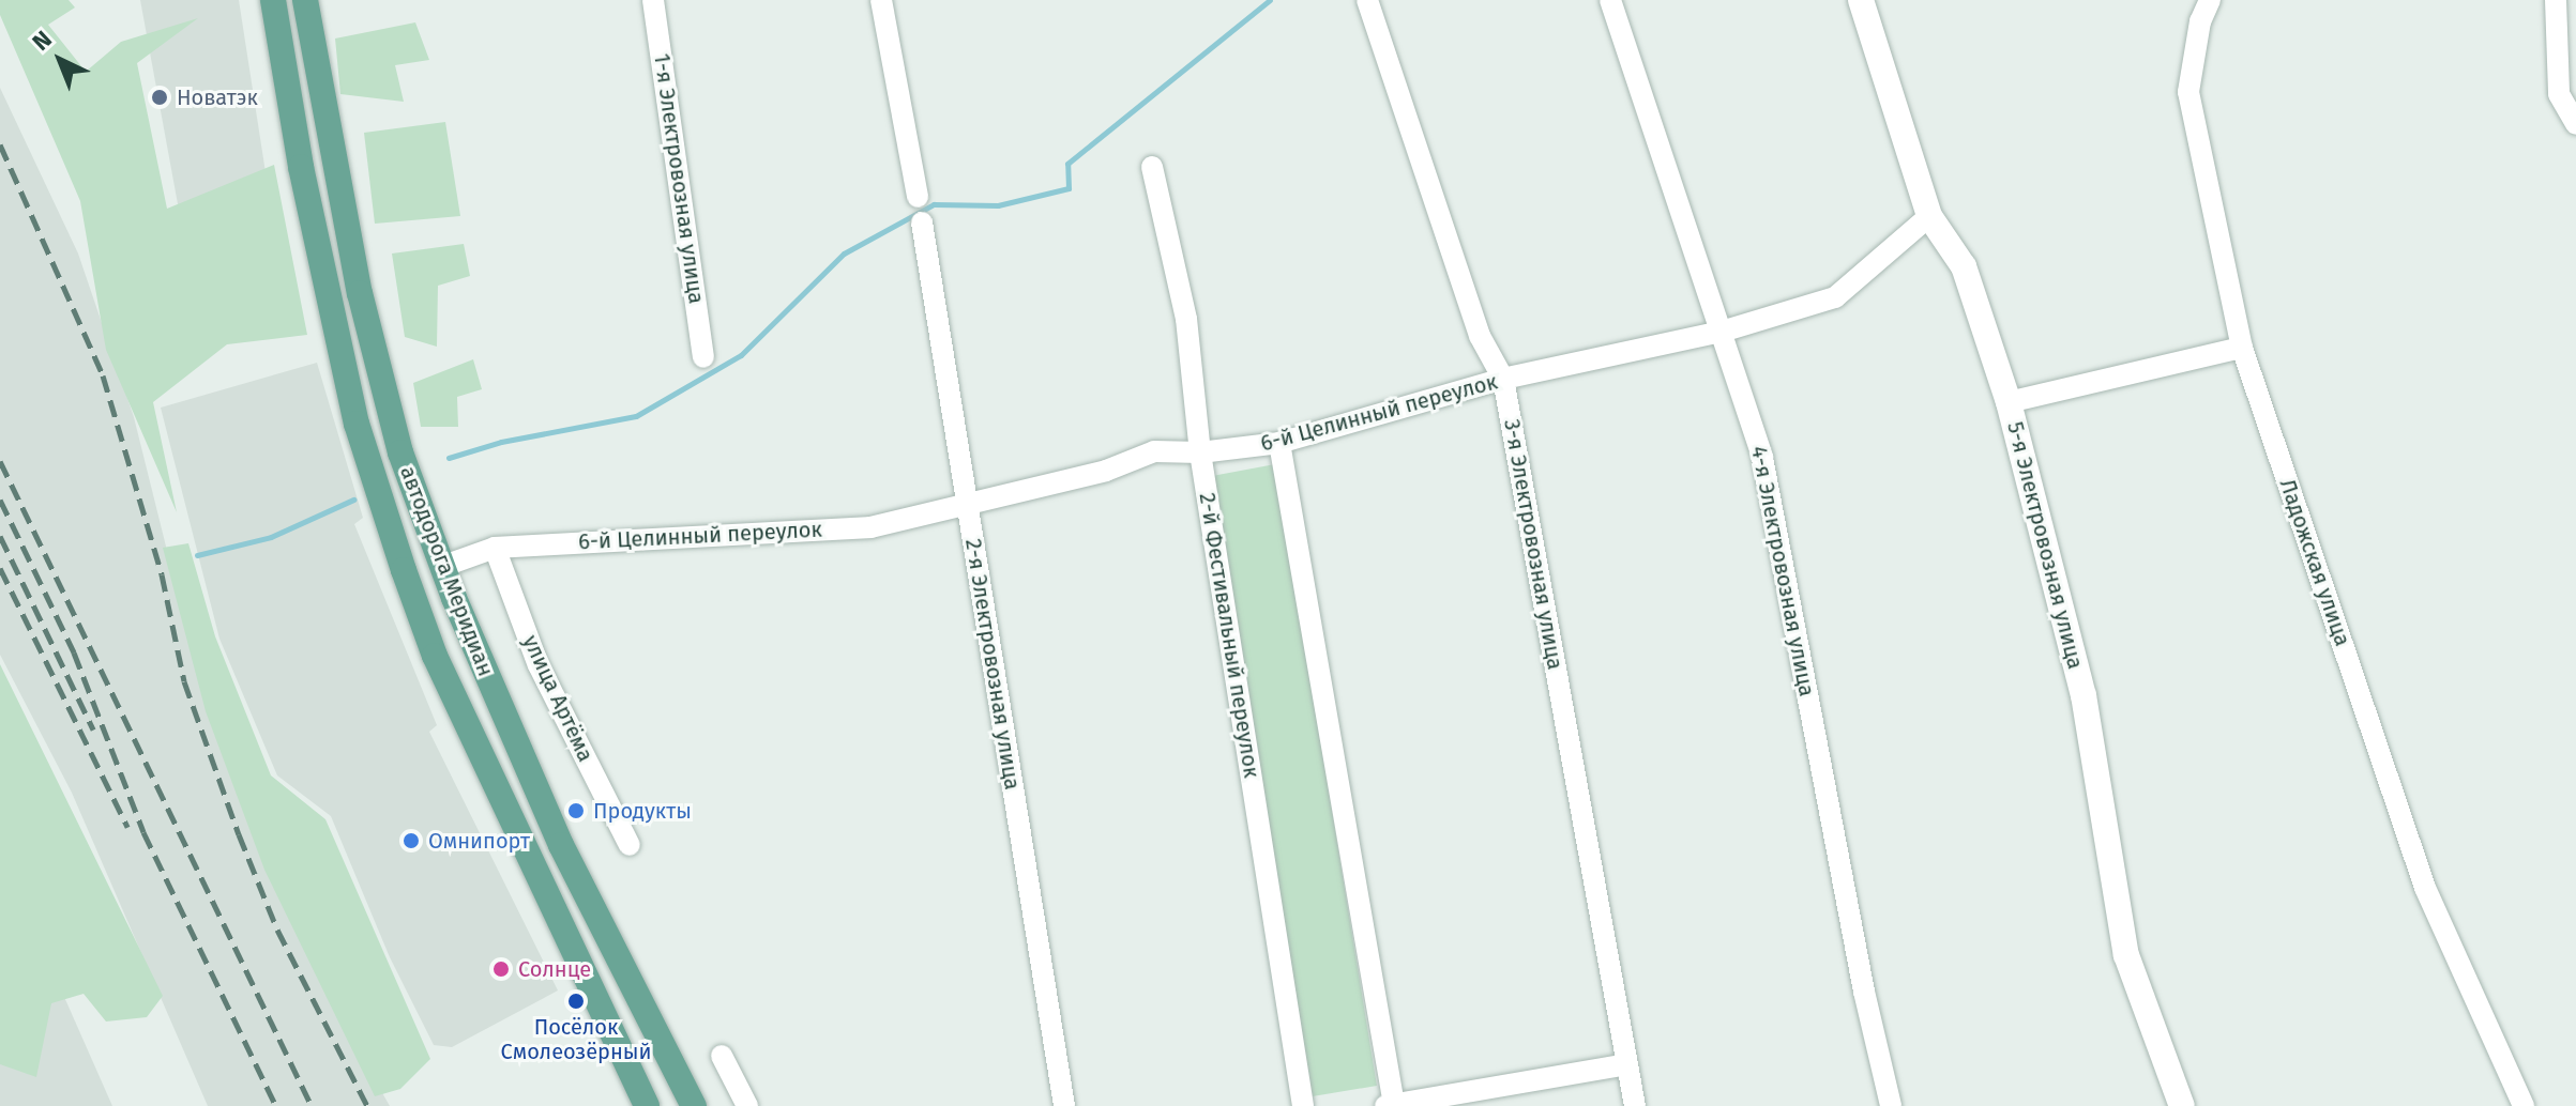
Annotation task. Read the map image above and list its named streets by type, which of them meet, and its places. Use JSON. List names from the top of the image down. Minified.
{"streets":{"main road":["автодорога Меридиан"],"street":["1-я Электровозная улица","6-й Целинный переулок","3-я Электровозная улица","5-я Электровозная улица","Ладожская улица","4-я Электровозная улица","2-й Фестивальный переулок","2-я Электровозная улица","улица Артёма"]},"crossings":[["6-й Целинный переулок","3-я Электровозная улица"],["6-й Целинный переулок","5-я Электровозная улица"],["6-й Целинный переулок","автодорога Меридиан"],["6-й Целинный переулок","4-я Электровозная улица"],["6-й Целинный переулок","2-й Фестивальный переулок"],["6-й Целинный переулок","2-я Электровозная улица"],["6-й Целинный переулок","улица Артёма"]],"places":["Новатэк","Продукты","Омнипорт","Солнце","Посёлок Смолеозёрный"],"north":"top left"}
